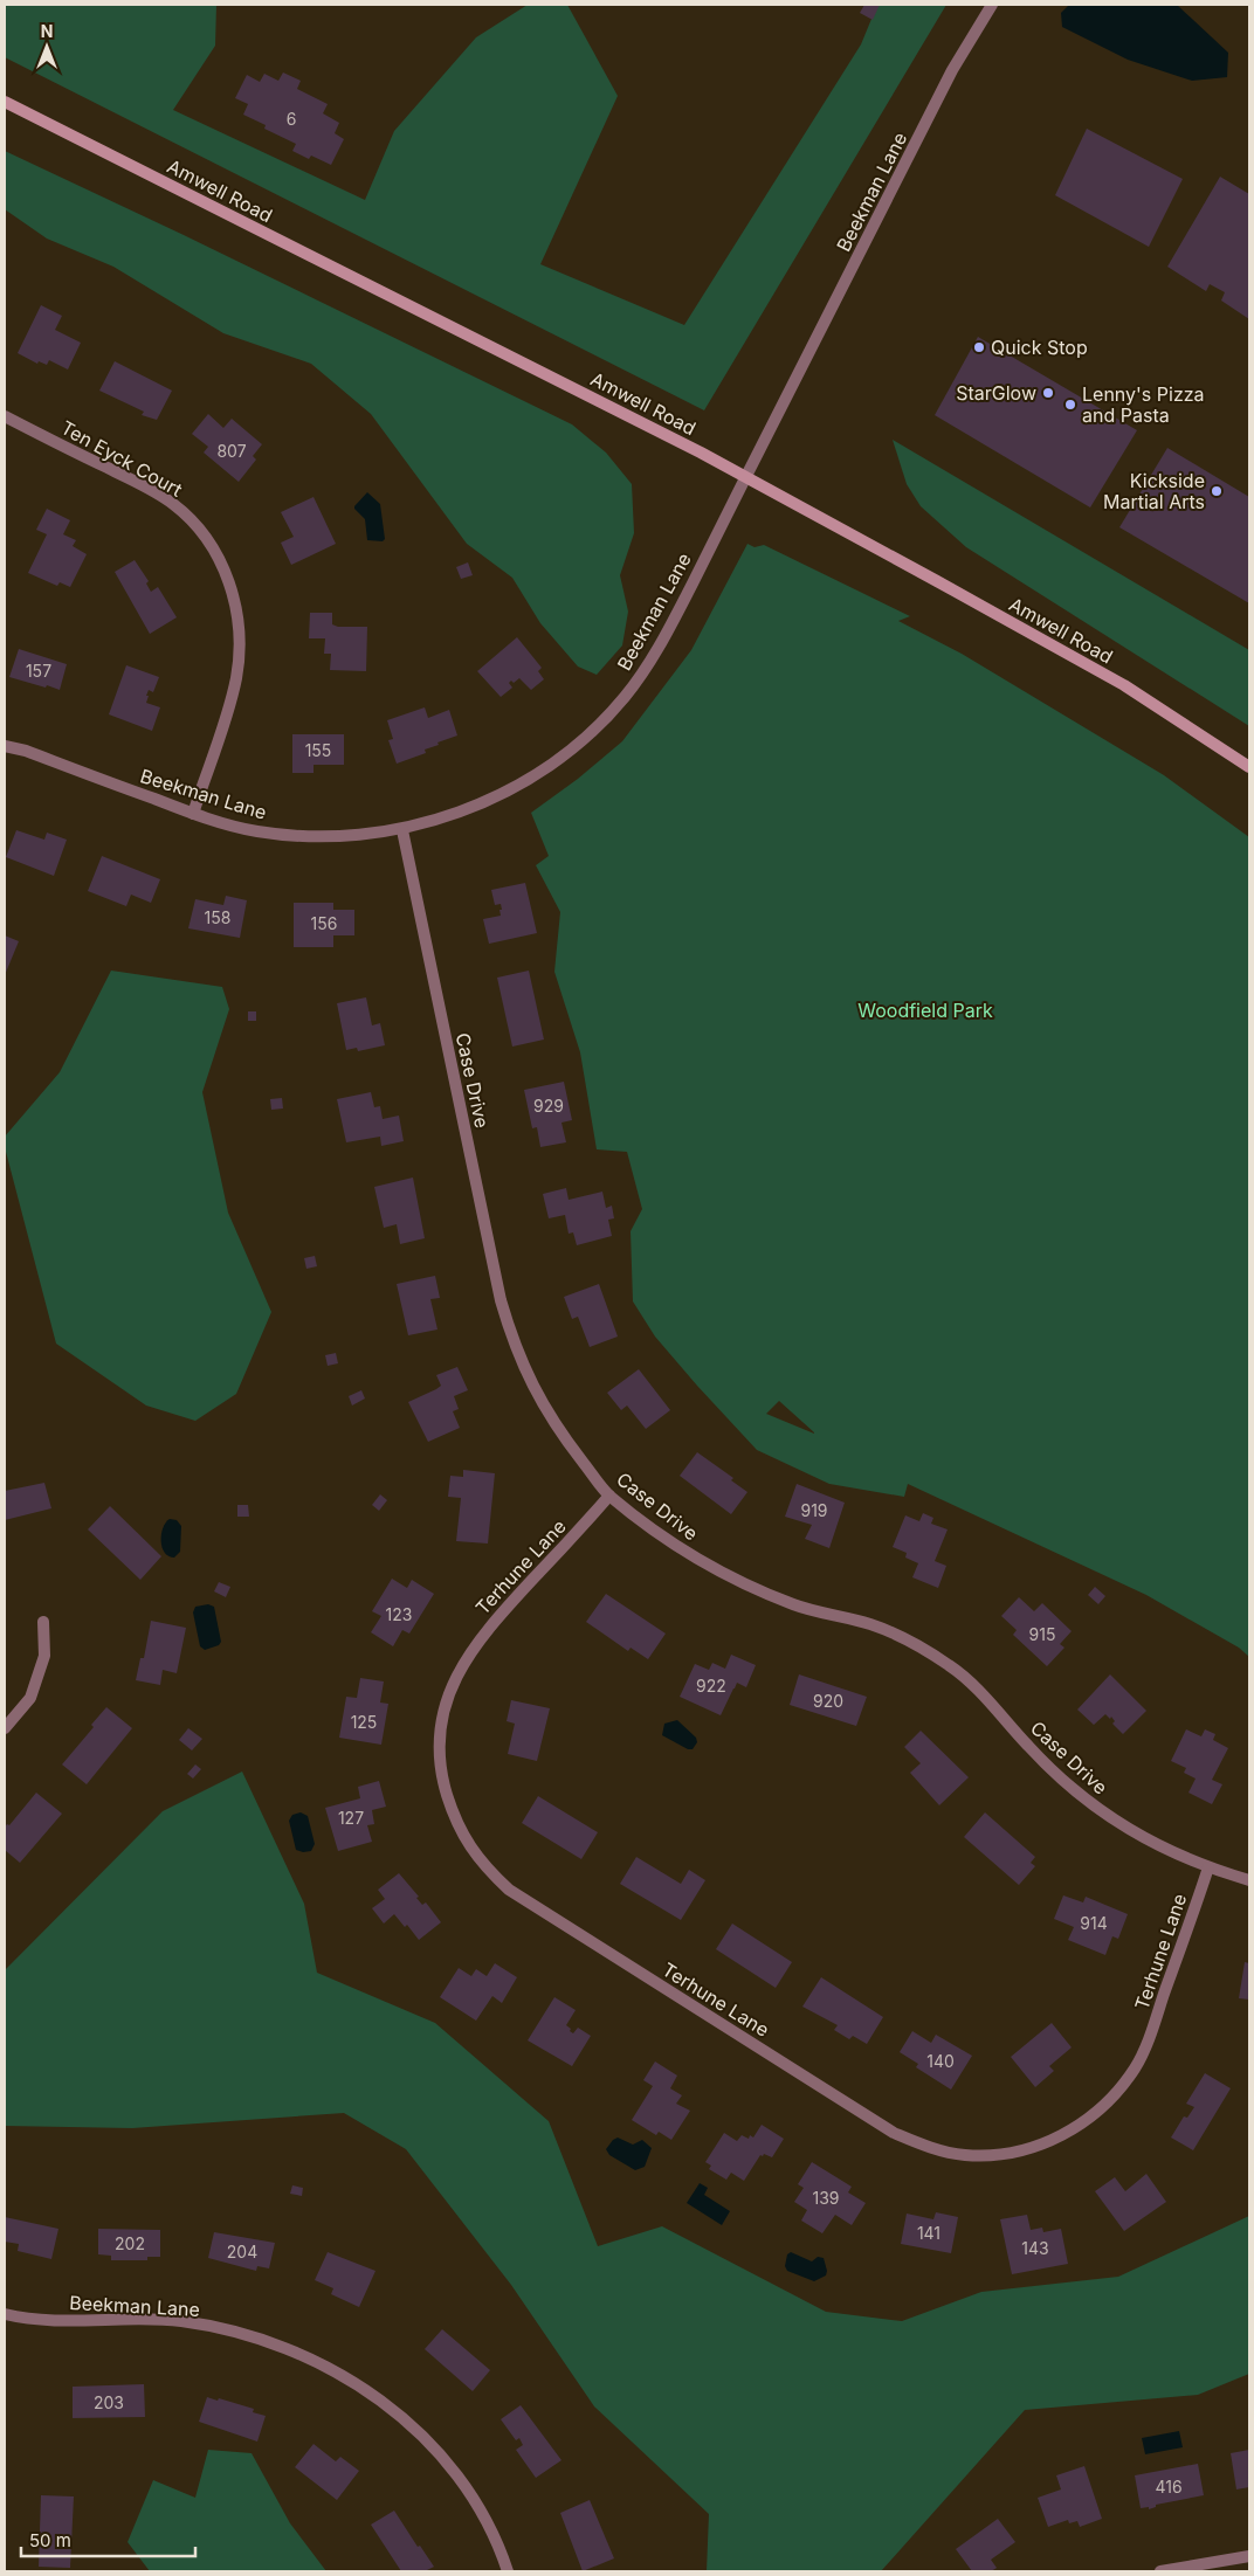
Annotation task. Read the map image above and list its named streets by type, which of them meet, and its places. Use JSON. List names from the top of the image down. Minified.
{"streets":{"main road":["Amwell Road"],"street":["Beekman Lane","Ten Eyck Court","Case Drive","Terhune Lane"]},"crossings":[["Amwell Road","Beekman Lane"],["Beekman Lane","Ten Eyck Court"],["Beekman Lane","Case Drive"],["Case Drive","Terhune Lane"]],"parks":["Woodfield Park"],"places":["Quick Stop","StarGlow","Lenny's Pizza and Pasta","Kickside Martial Arts"],"house_numbers":["6","807","157","155","158","156","929","919","123","915","922","920","125","127","914","140","139","141","202","143","204","203","416"],"scale_bar":"50 m","north":"top"}
